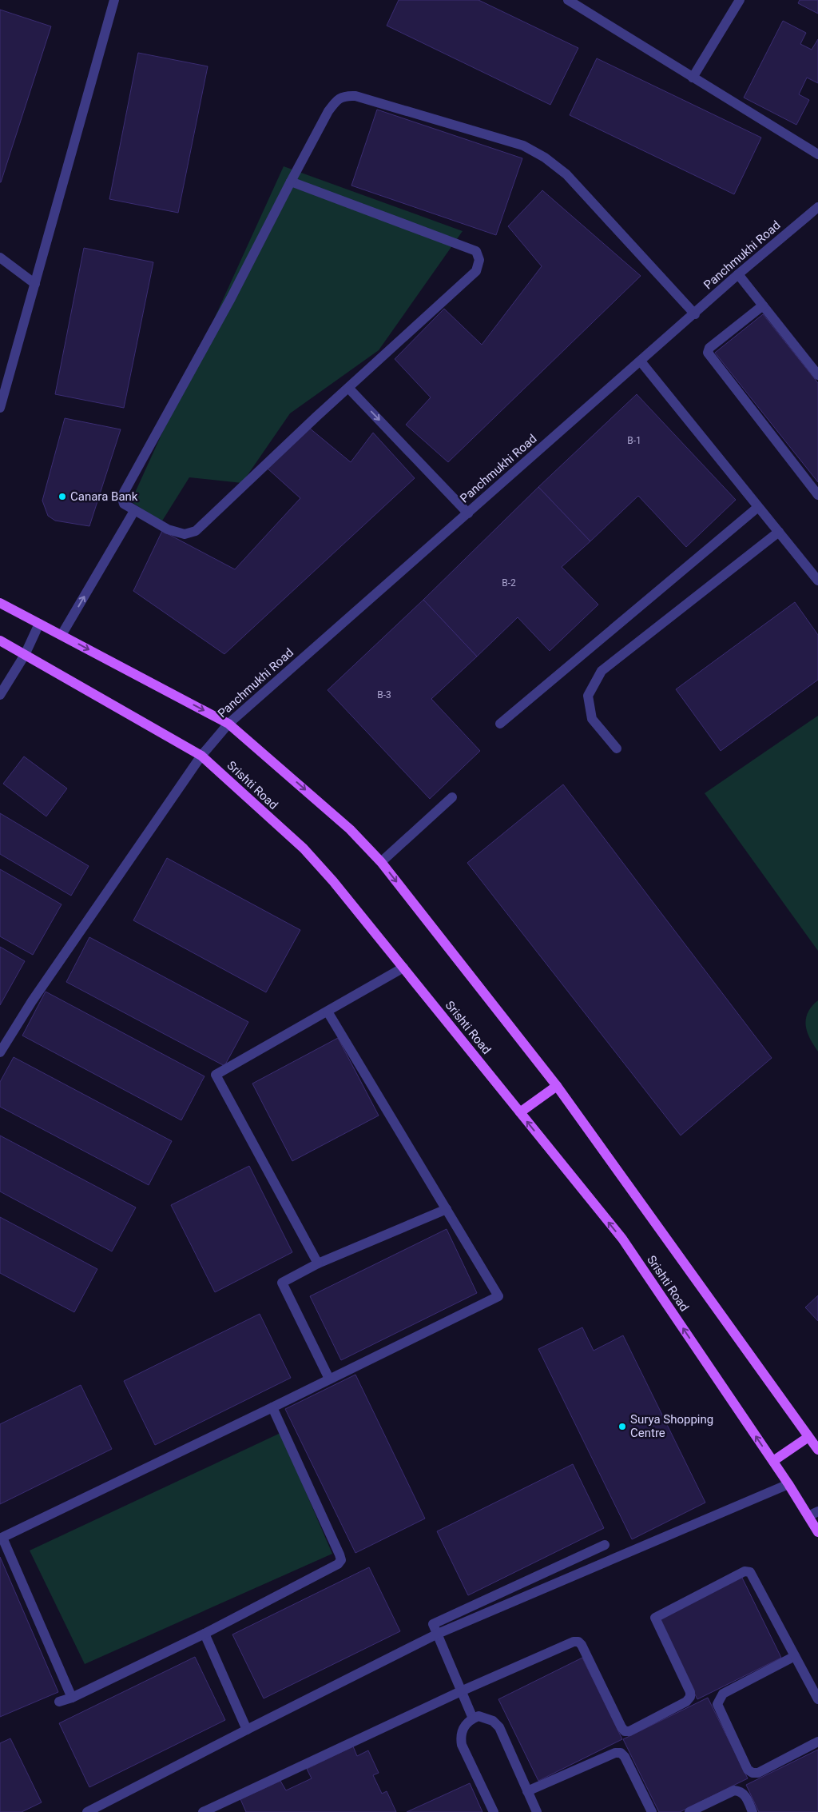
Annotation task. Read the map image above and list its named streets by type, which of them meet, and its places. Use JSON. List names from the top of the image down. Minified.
{"streets":{"main road":["Srishti Road"],"street":["Panchmukhi Road"]},"crossings":[["Panchmukhi Road","Srishti Road"]],"places":["Canara Bank","Surya Shopping Centre"],"house_numbers":["B-1","B-2","B-3"]}
